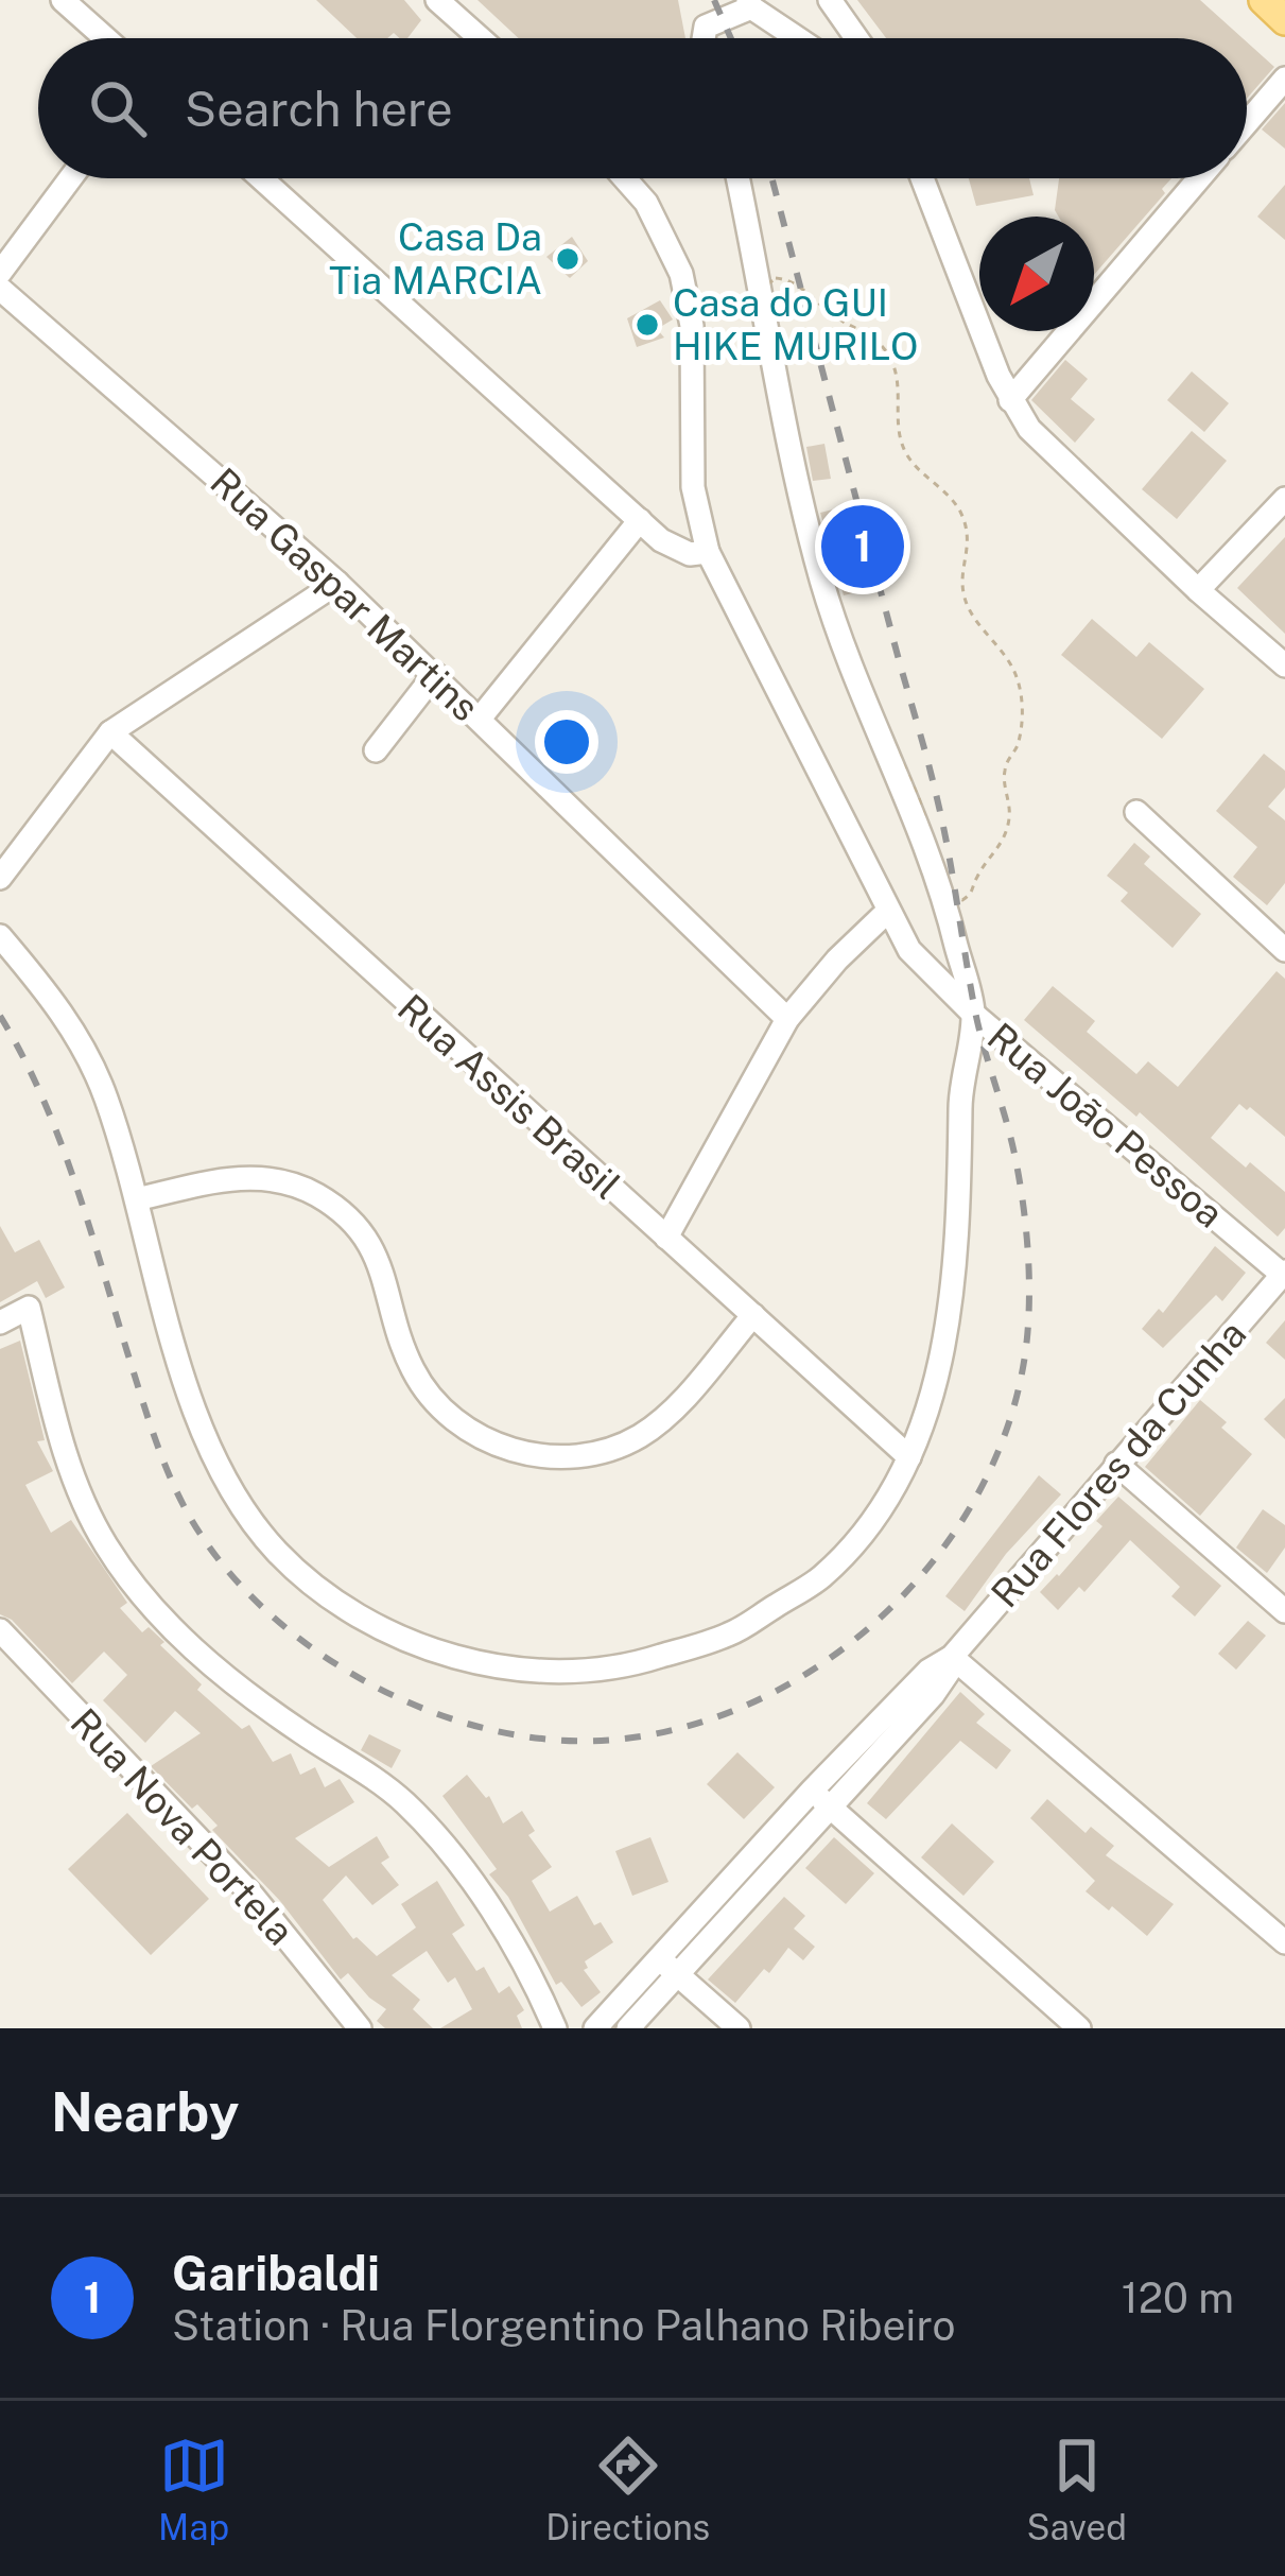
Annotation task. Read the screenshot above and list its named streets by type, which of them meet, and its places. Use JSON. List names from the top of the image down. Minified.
{"streets":{"street":["Rua Gaspar Martins","Rua Assis Brasil","Rua João Pessoa","Rua Flores da Cunha","Rua Nova Portela"]},"crossings":[["Rua João Pessoa","Rua Flores da Cunha"]],"places":["Casa Da Tia MARCIA","Casa do GUI HIKE MURILO"],"north":"bottom left","page":{"search":"Search here","pins":"1","heading":"Nearby","list":[{"mark":"1","name":"Garibaldi","note":"Station · Rua Florgentino Palhano Ribeiro","value":"120 m"}],"nav":["Map","Directions","Saved"]}}
